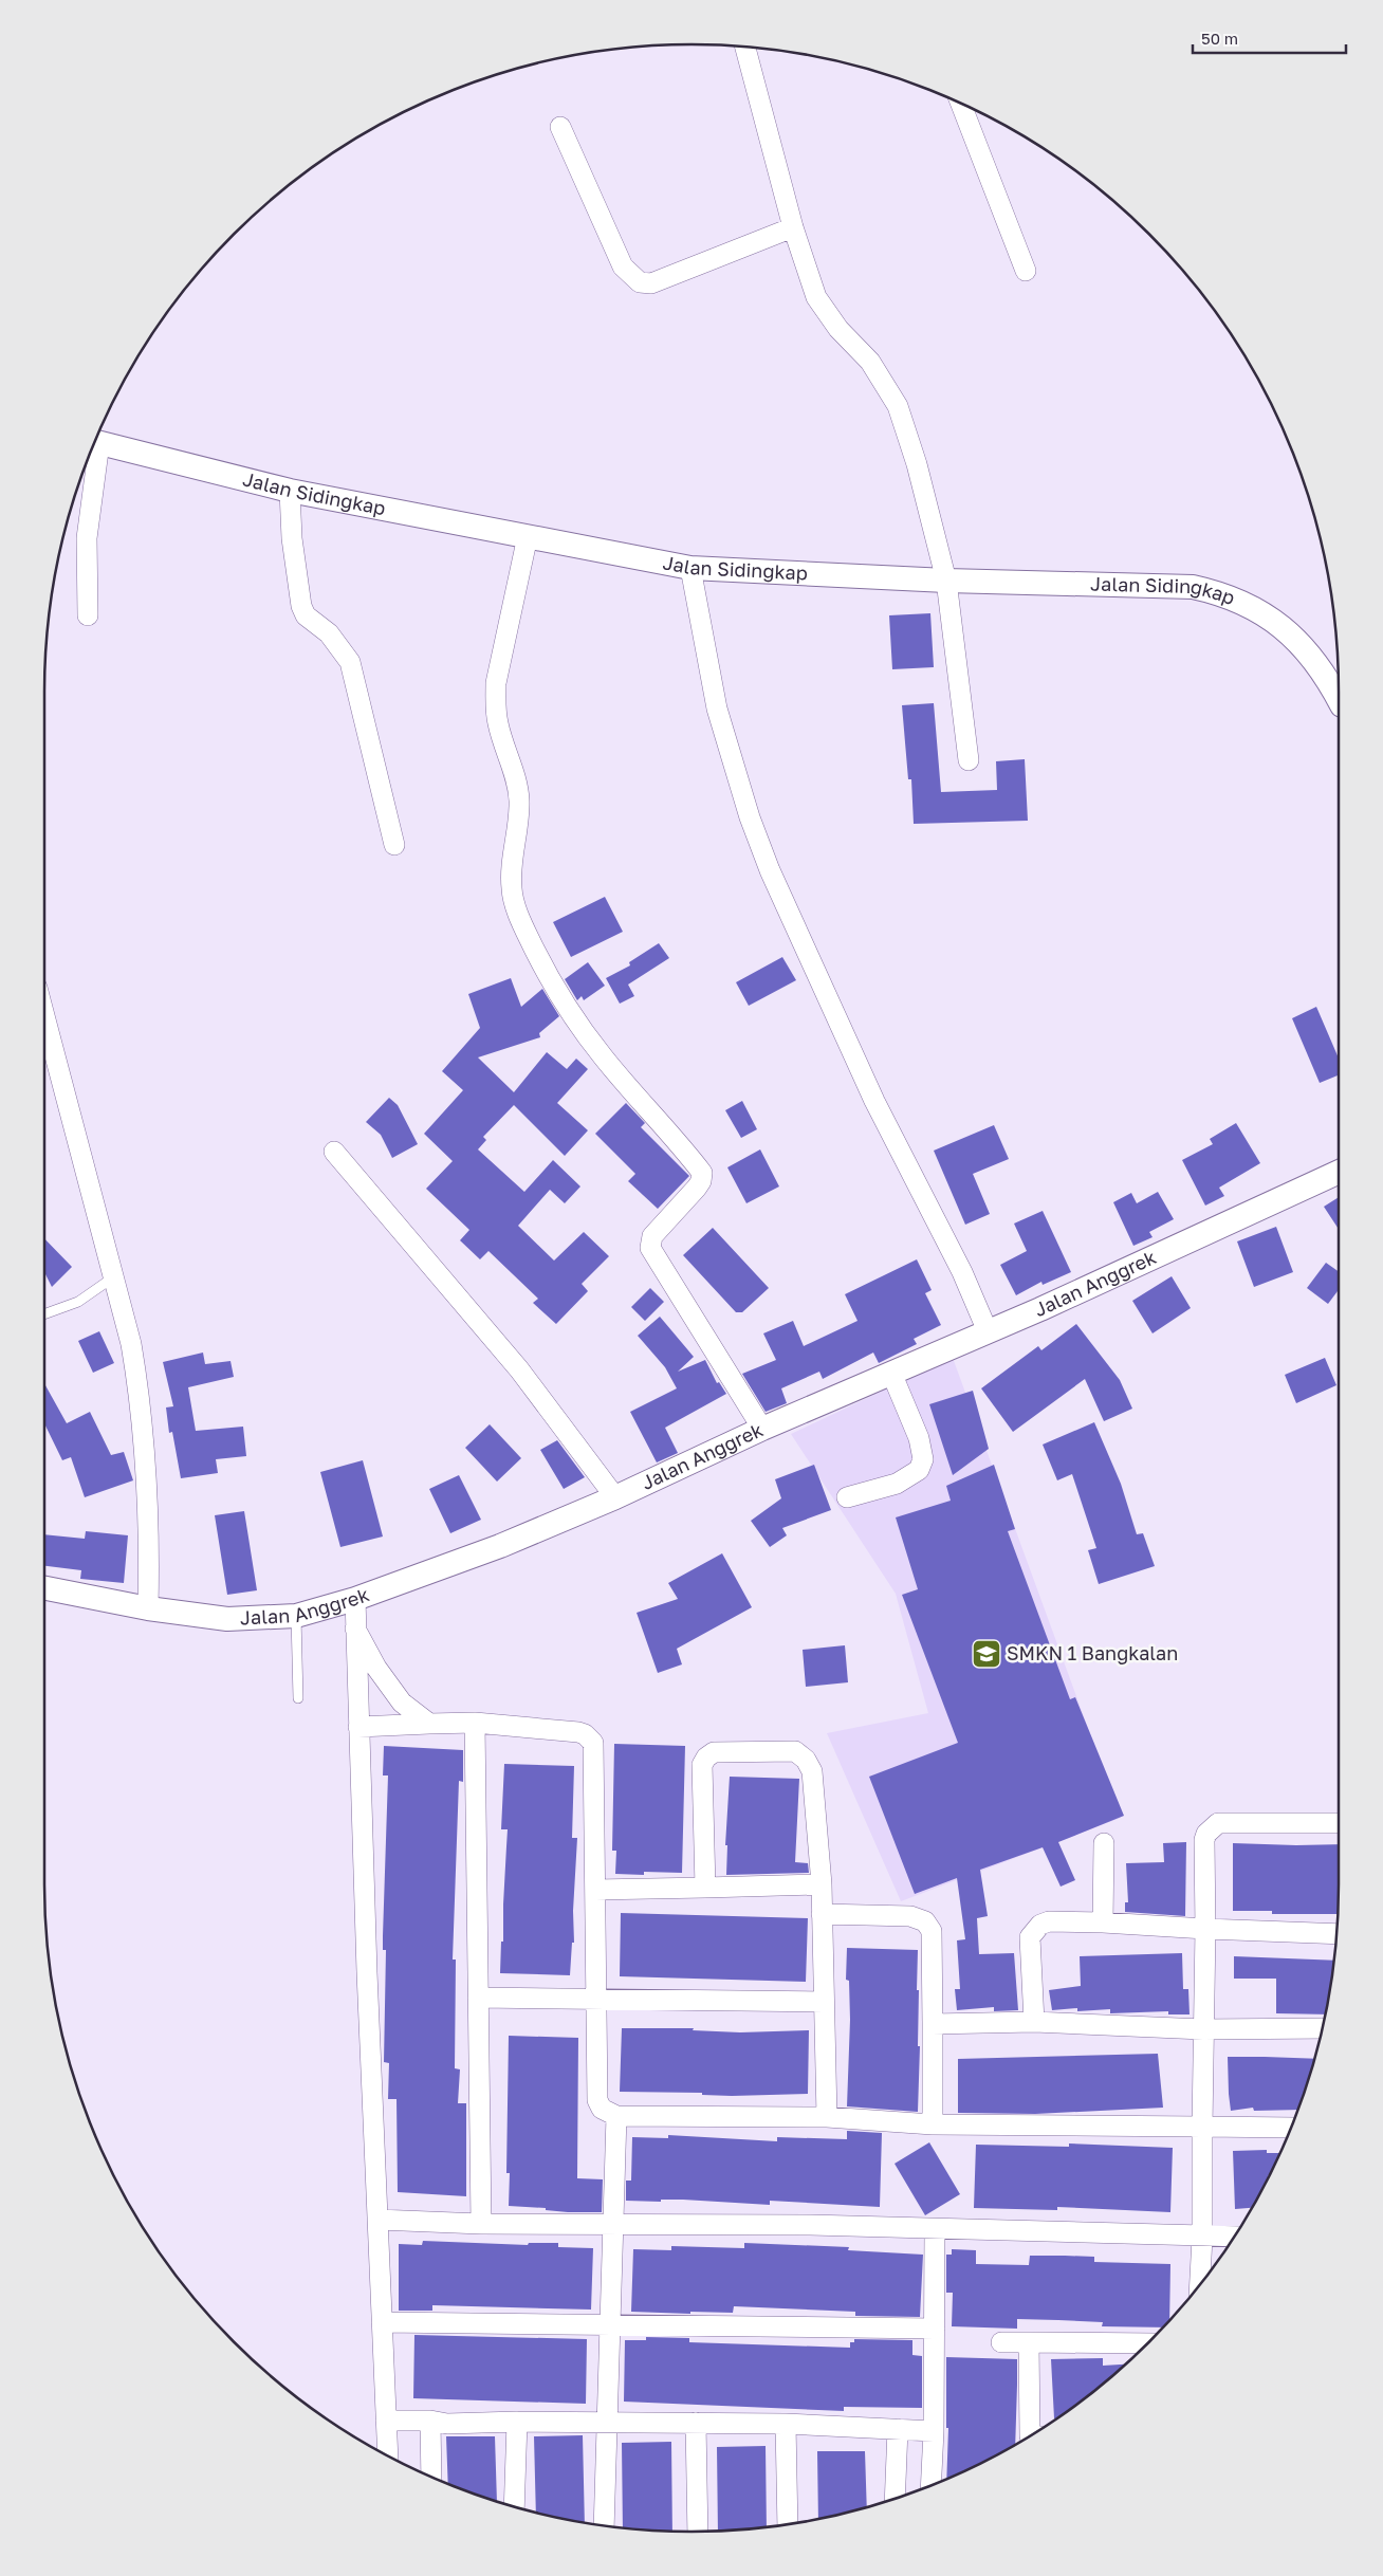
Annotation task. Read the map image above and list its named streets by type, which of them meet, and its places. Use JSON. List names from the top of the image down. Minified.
{"streets":{"street":["Jalan Sidingkap","Jalan Anggrek"]},"places":{"school or university":["SMKN 1 Bangkalan"]},"scale_bar":"50 m"}
